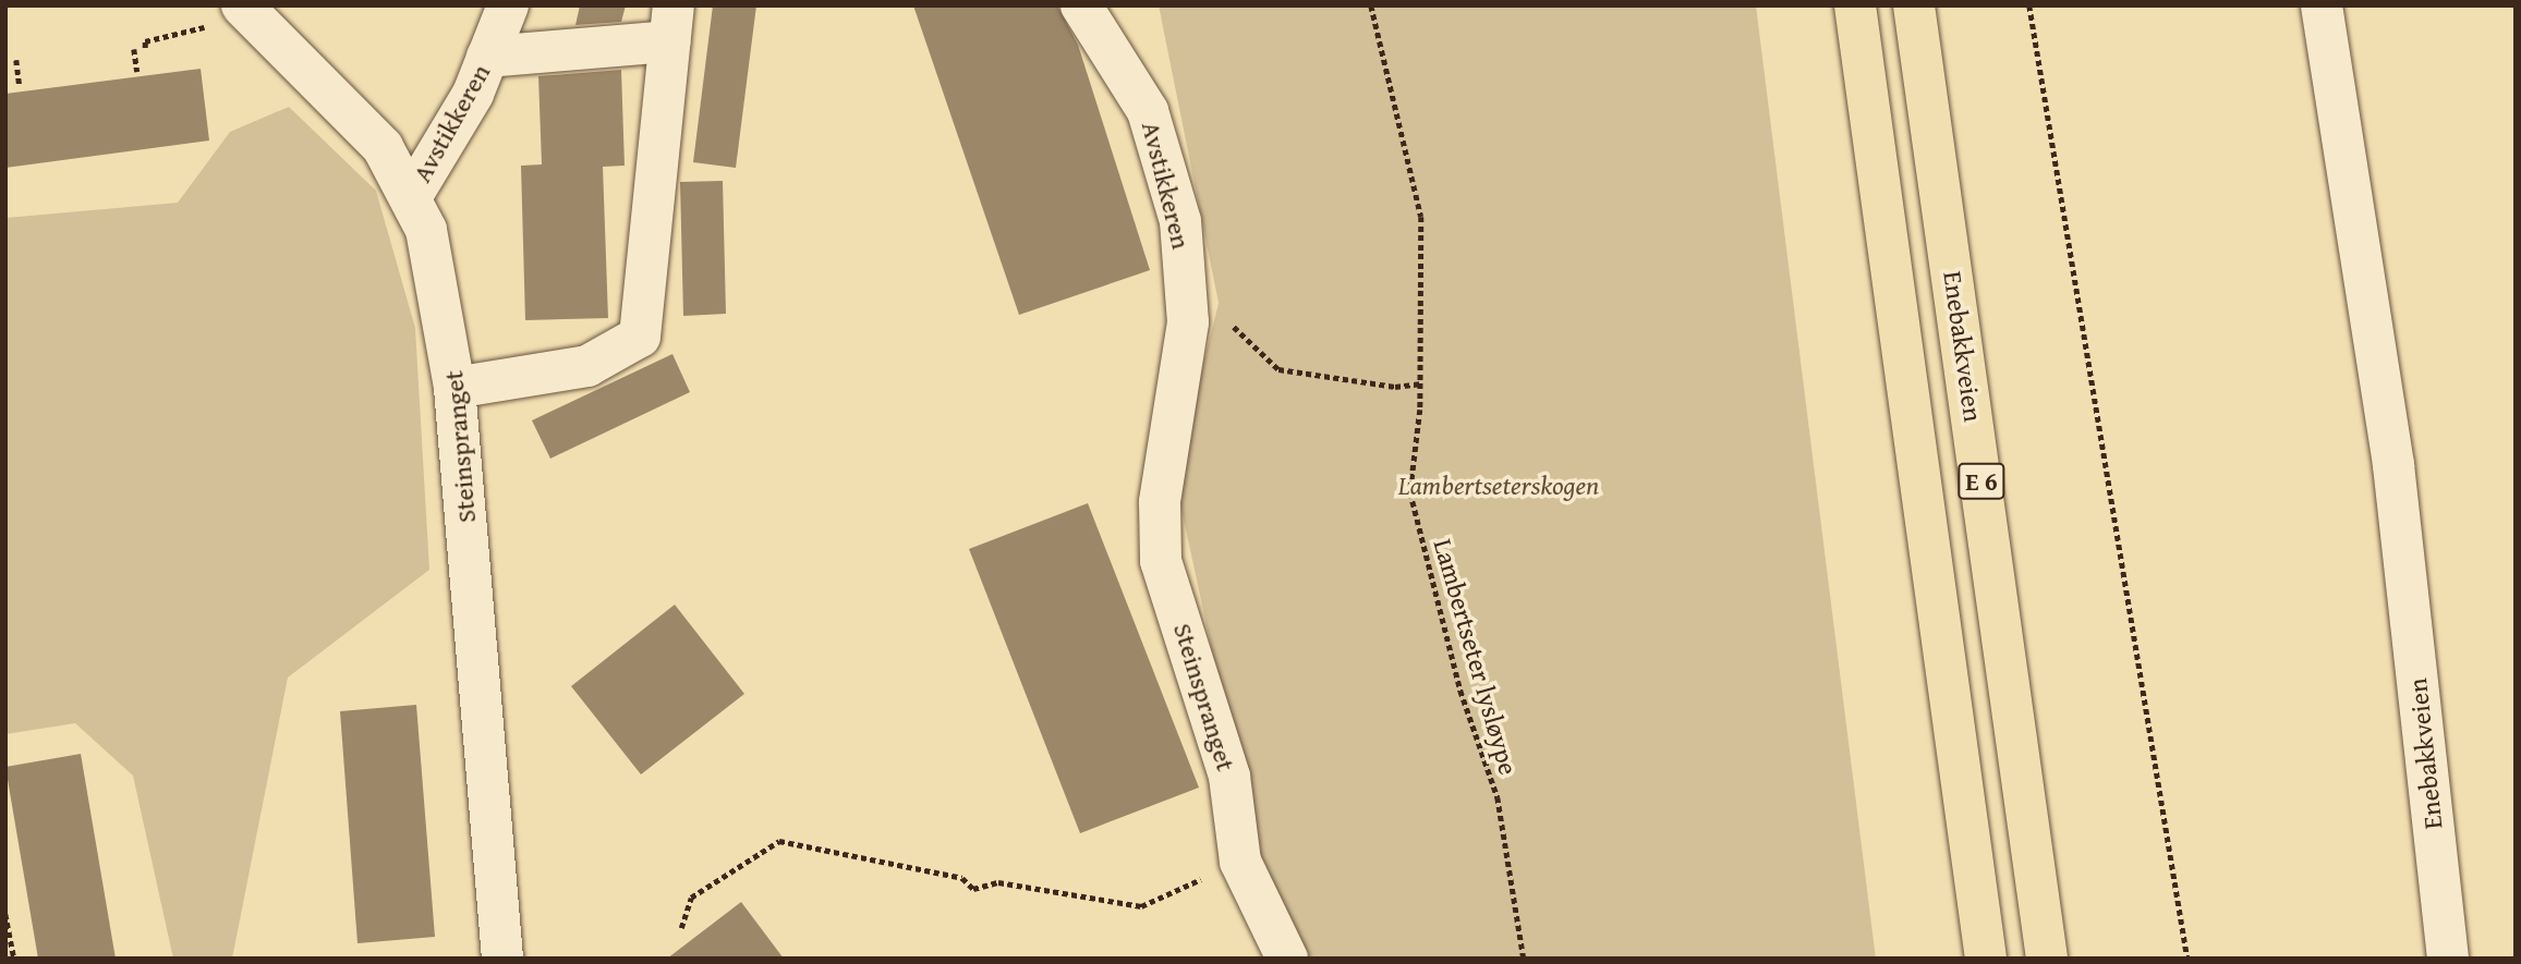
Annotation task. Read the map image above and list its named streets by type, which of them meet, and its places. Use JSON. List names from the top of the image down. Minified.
{"streets":{"highway":["Enebakkveien","E 6"],"street":["Avstikkeren","Steinspranget"],"path":["Lambertseter lysløype"]},"crossings":[["Avstikkeren","Steinspranget"]],"parks":["Lambertseterskogen"]}
